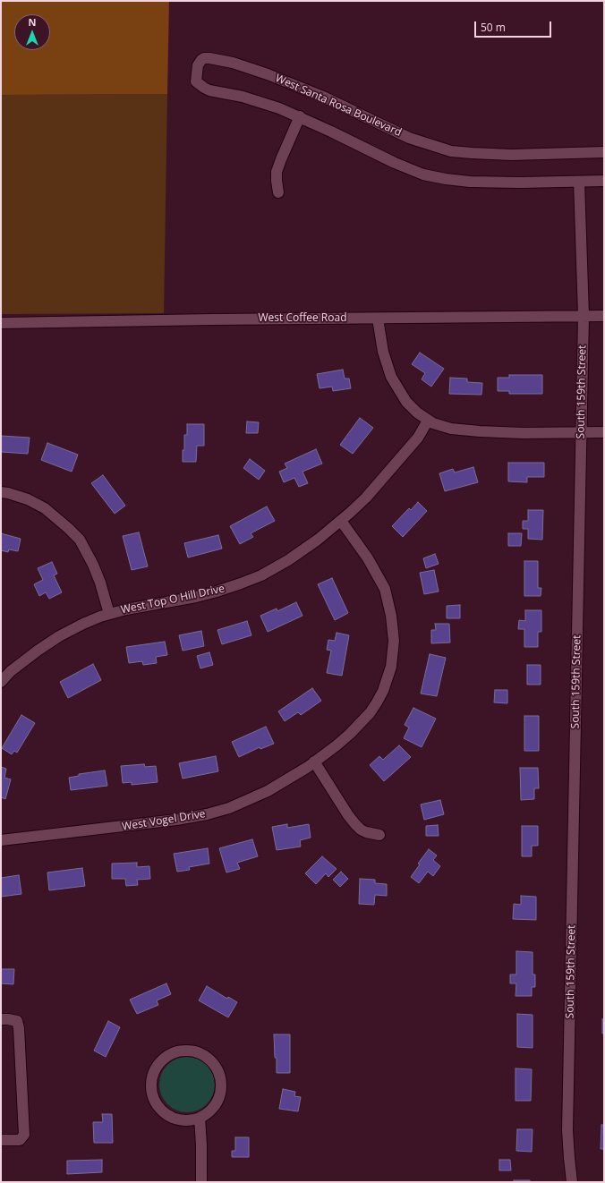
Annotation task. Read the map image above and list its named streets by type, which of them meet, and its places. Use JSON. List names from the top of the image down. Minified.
{"streets":{"street":["West Santa Rosa Boulevard","West Coffee Road","South 159th Street","West Top O Hill Drive","West Vogel Drive"]},"crossings":[["West Santa Rosa Boulevard","South 159th Street"],["West Coffee Road","South 159th Street"],["West Top O Hill Drive","West Vogel Drive"]],"scale_bar":"50 m","north":"top"}
